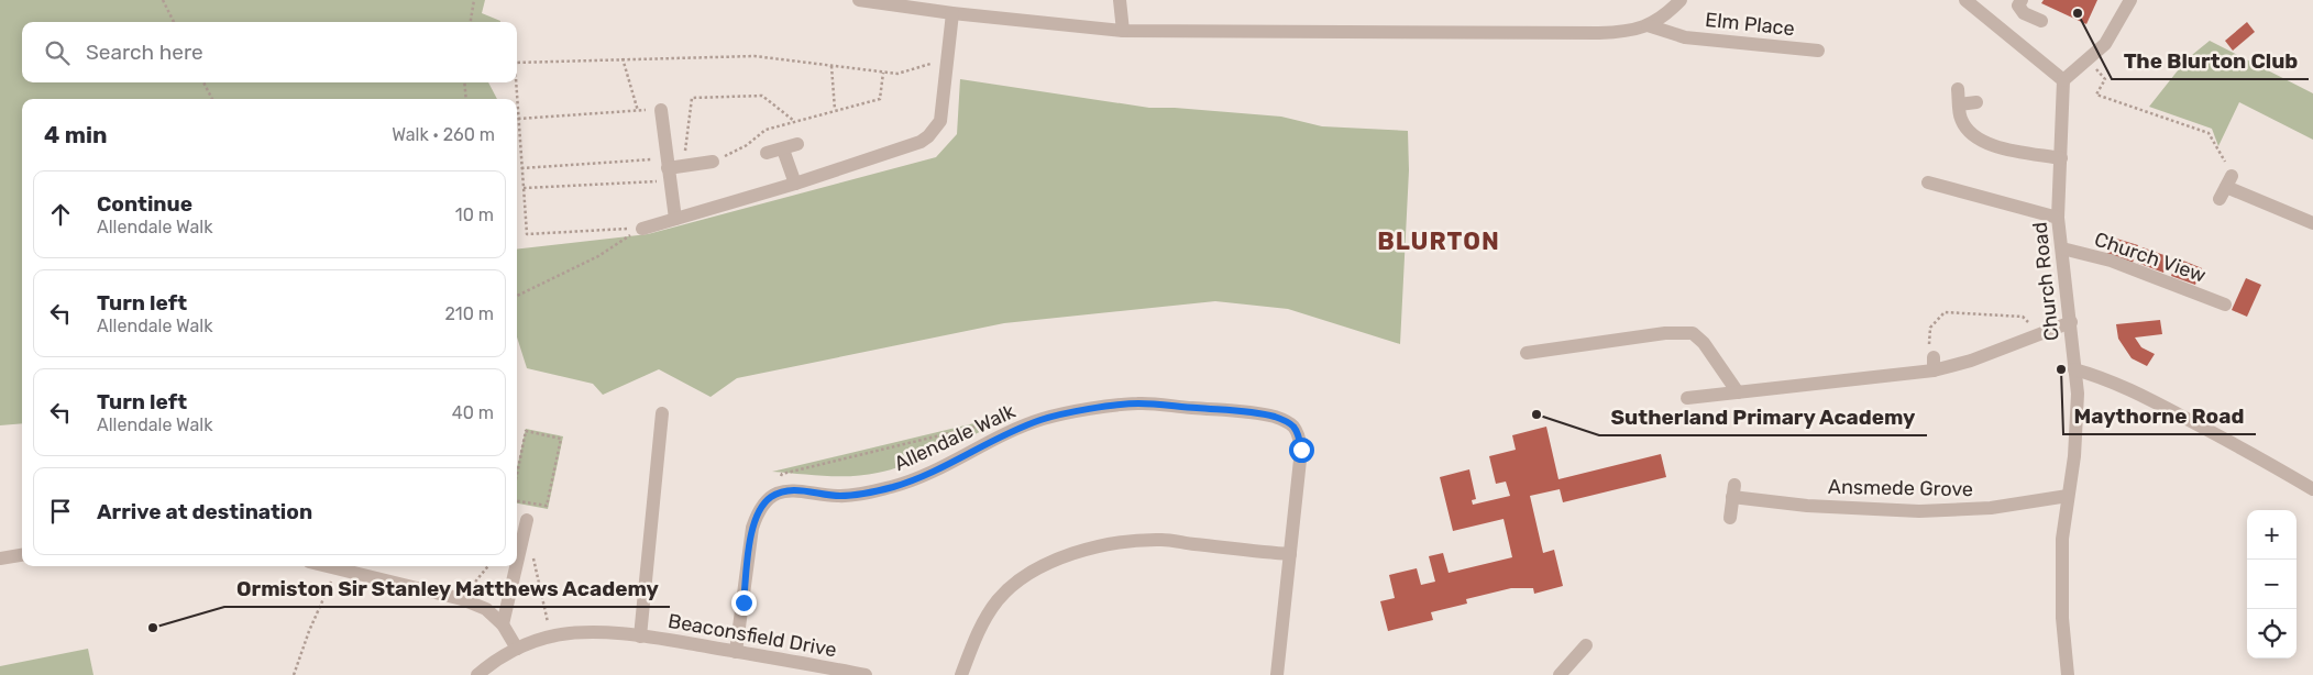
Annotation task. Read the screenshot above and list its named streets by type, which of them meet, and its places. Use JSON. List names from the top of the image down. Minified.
{"streets":{"street":["Elm Place","Church View","Church Road","Allendale Walk","Ansmede Grove","Beaconsfield Drive"]},"crossings":[["Church View","Church Road"],["Church Road","Ansmede Grove"]],"districts":["BLURTON"],"places":["The Blurton Club","Maythorne Road","Sutherland Primary Academy","Ormiston Sir Stanley Matthews Academy"],"page":{"search":"Search here","heading":["4 min","Walk · 260 m"],"list":[["Continue","Allendale Walk","10 m"],["Turn left","Allendale Walk","210 m"],["Turn left","Allendale Walk","40 m"],"Arrive at destination"],"map_buttons":["+","−"]}}
